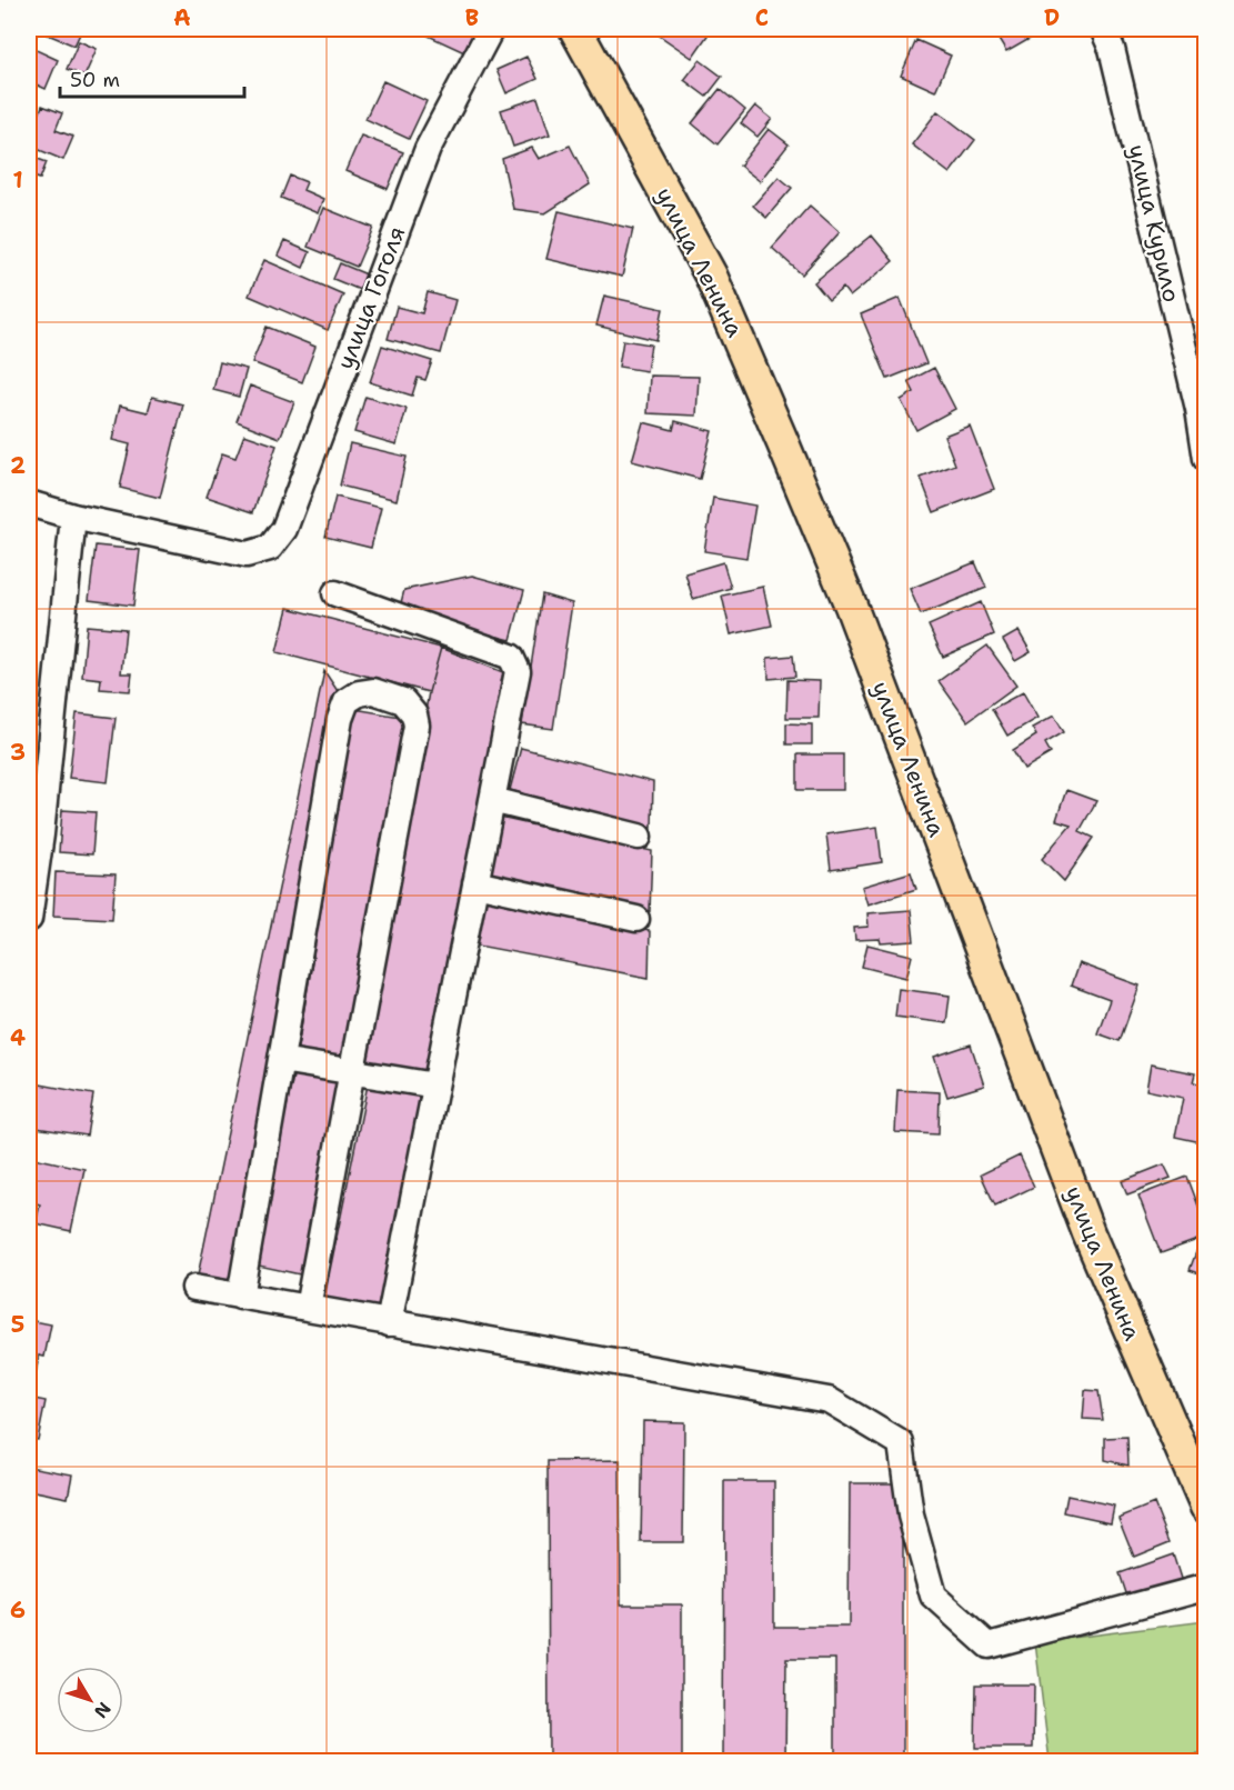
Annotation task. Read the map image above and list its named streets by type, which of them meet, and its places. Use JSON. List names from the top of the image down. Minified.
{"streets":{"main road":["улица Ленина"],"street":["улица Курило","улица Гоголя"]},"scale_bar":"50 m","north":"bottom right","grid":{"columns":["A","B","C","D"],"rows":["1","2","3","4","5","6"]}}
